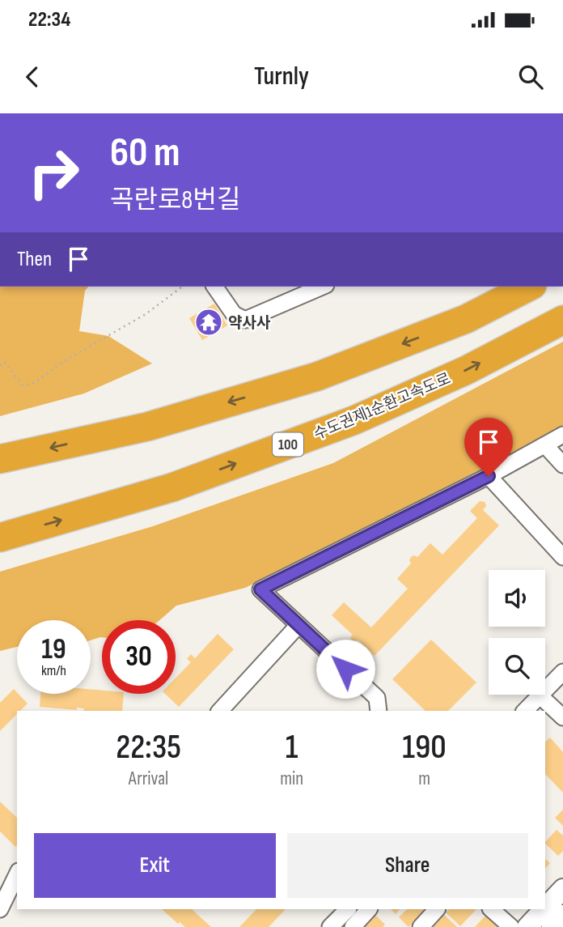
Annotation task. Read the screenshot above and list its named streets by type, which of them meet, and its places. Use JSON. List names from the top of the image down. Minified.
{"streets":{"highway":["수도권제1순환고속도로","100"]},"places":{"temple":["약사사"]},"page":{"status":"22:34","header":"Turnly","turn":["60 m","곡란로8번길"],"then":"Then","speed":"19 km/h","limit":"30","eta":["22:35","Arrival","1","min","190","m"],"buttons":["Exit","Share"]}}
